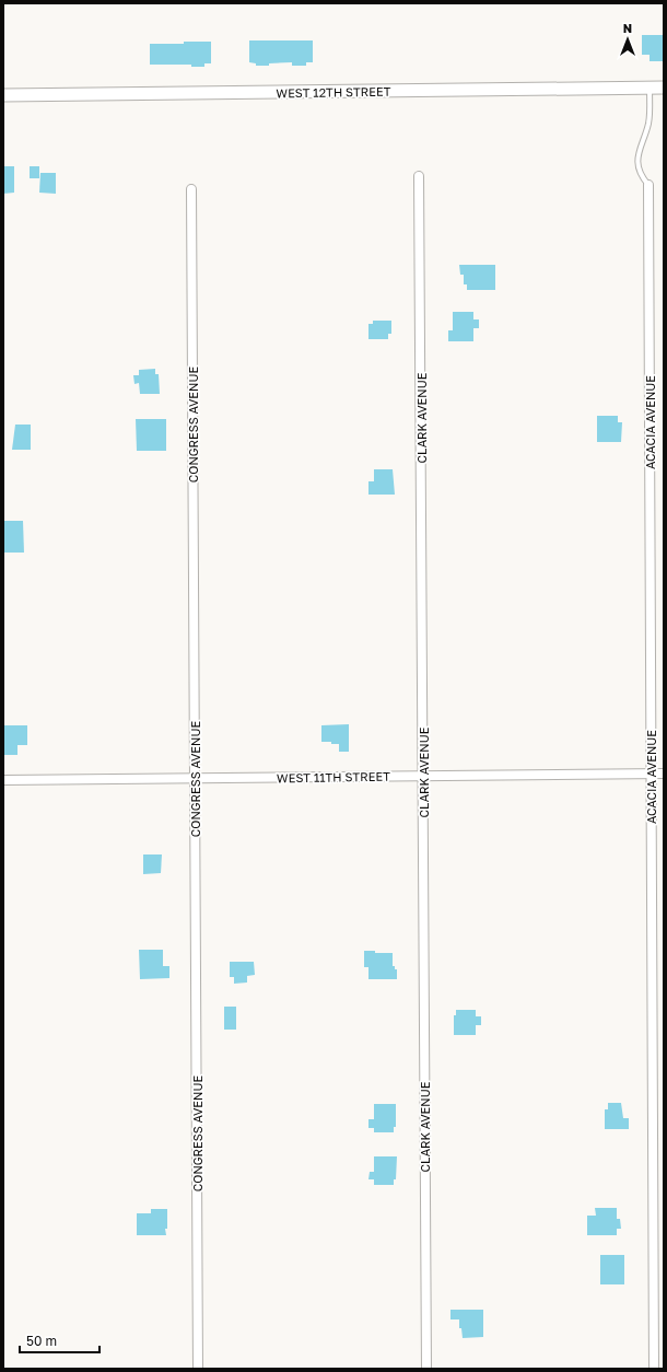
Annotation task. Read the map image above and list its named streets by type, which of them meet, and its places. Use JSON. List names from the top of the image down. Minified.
{"streets":{"street":["WEST 12TH STREET","CLARK AVENUE","ACACIA AVENUE","CONGRESS AVENUE","WEST 11TH STREET"]},"crossings":[["CLARK AVENUE","WEST 11TH STREET"],["ACACIA AVENUE","WEST 11TH STREET"],["CONGRESS AVENUE","WEST 11TH STREET"]],"scale_bar":"50 m","north":"top"}
